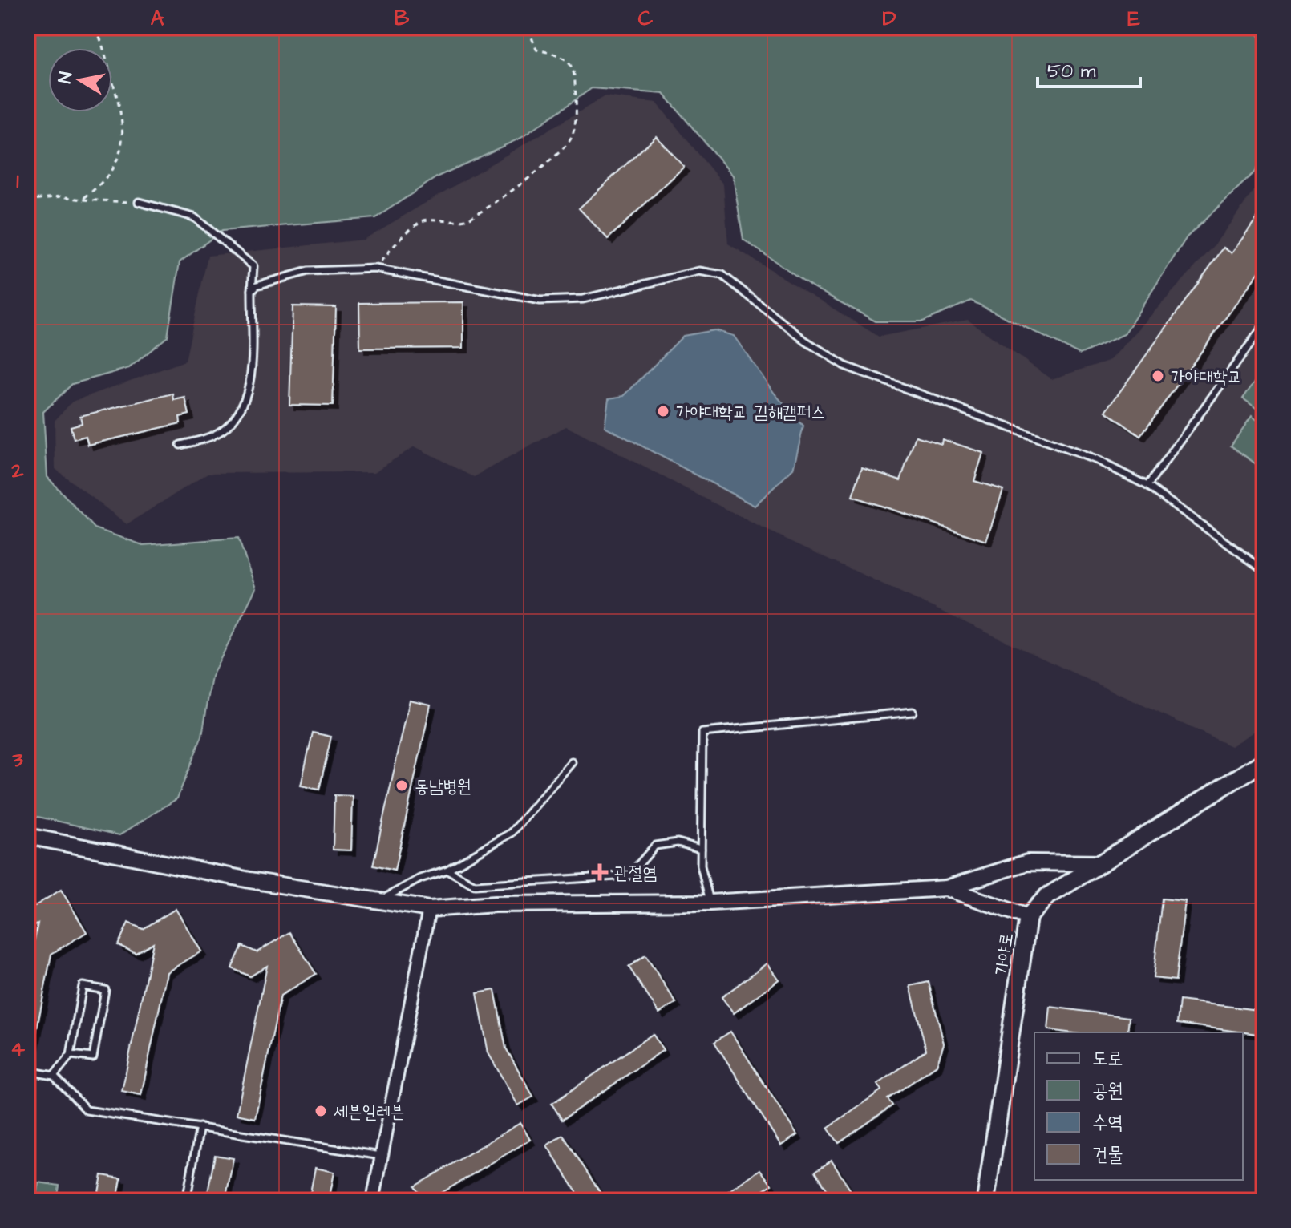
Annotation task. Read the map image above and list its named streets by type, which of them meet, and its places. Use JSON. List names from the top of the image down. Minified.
{"streets":{"main road":["가야로"]},"places":{"other":["가야대학교","가야대학교 김해캠퍼스","동남병원","세븐일레븐"],"health":["관절염"]},"legend":["도로","공원","수역","건물"],"scale_bar":"50 m","north":"left","grid":{"columns":["A","B","C","D","E"],"rows":["1","2","3","4"]}}
